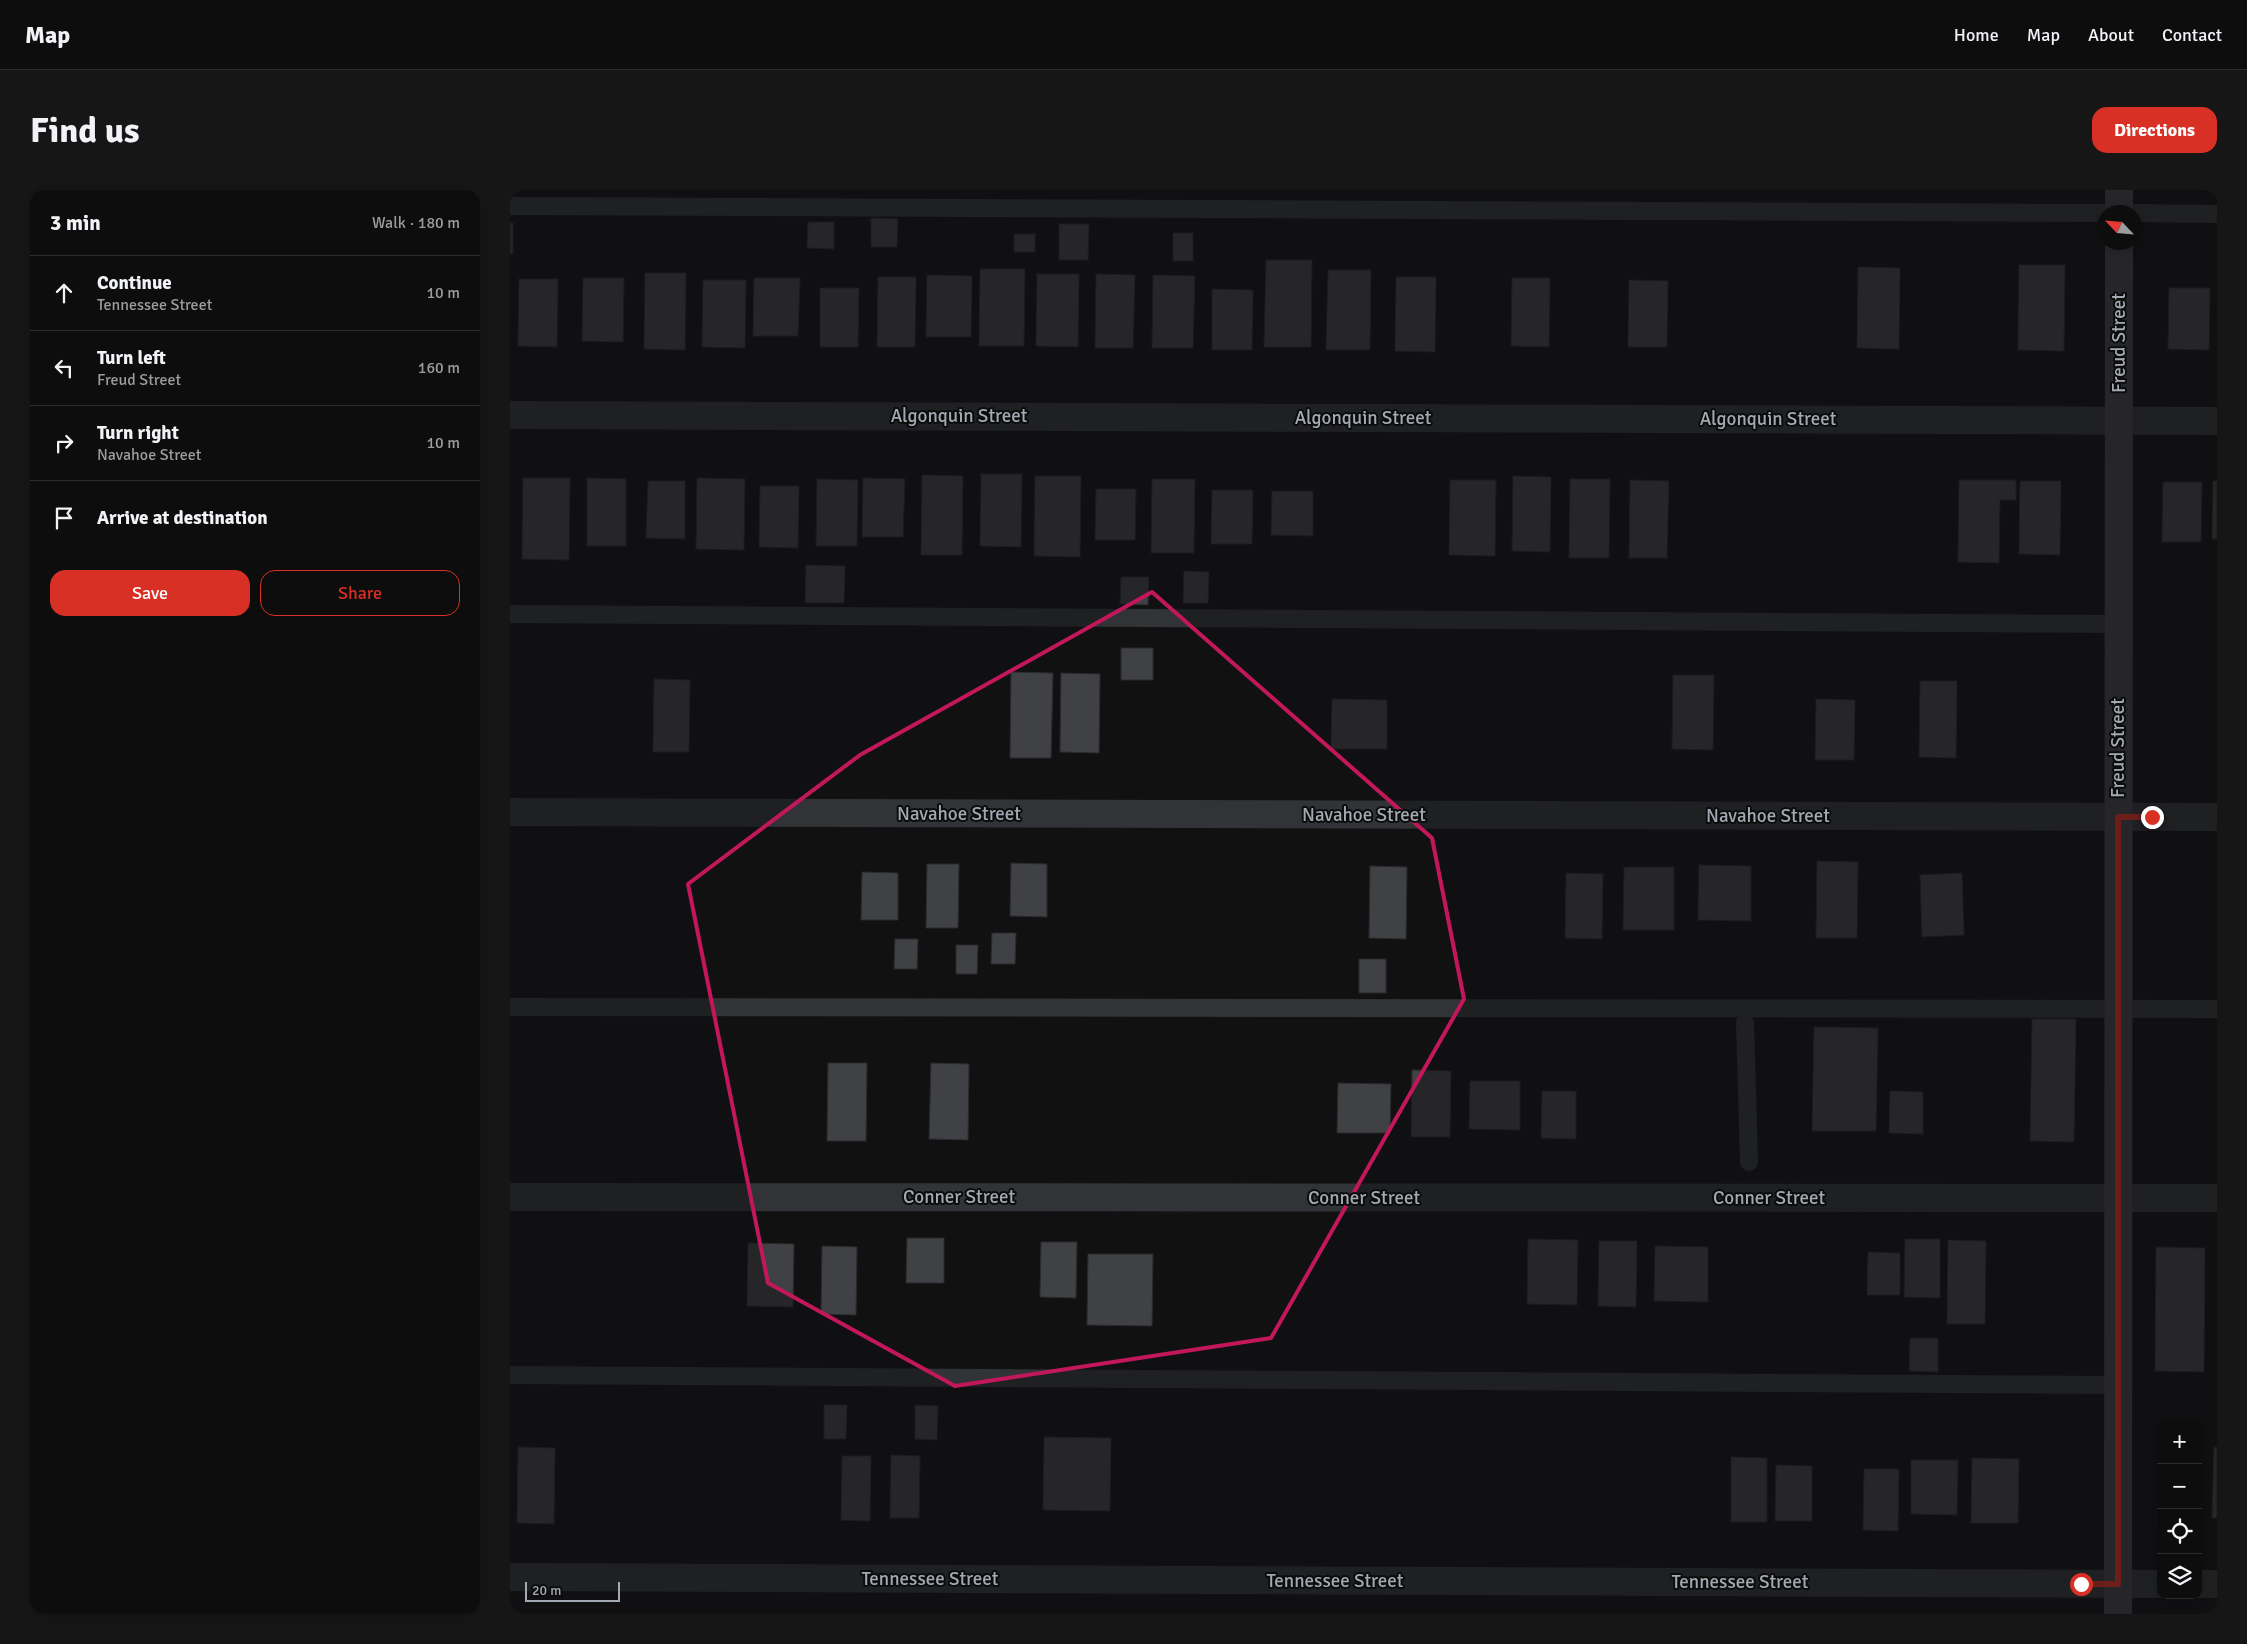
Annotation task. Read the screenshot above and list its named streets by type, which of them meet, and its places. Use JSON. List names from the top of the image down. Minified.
{"streets":{"street":["Freud Street","Algonquin Street","Navahoe Street","Conner Street","Tennessee Street"]},"crossings":[["Freud Street","Algonquin Street"],["Freud Street","Navahoe Street"],["Freud Street","Conner Street"],["Freud Street","Tennessee Street"]],"scale_bar":"20 m","north":"top left","page":{"header":"Map","nav":["Home","Map","About","Contact"],"buttons":["Directions",["Save","Share"]],"title":"Find us","heading":["3 min","Walk · 180 m"],"list":[["Continue","Tennessee Street","10 m"],["Turn left","Freud Street","160 m"],["Turn right","Navahoe Street","10 m"],"Arrive at destination"],"map_buttons":["+","−"],"scale":"20 m"}}
